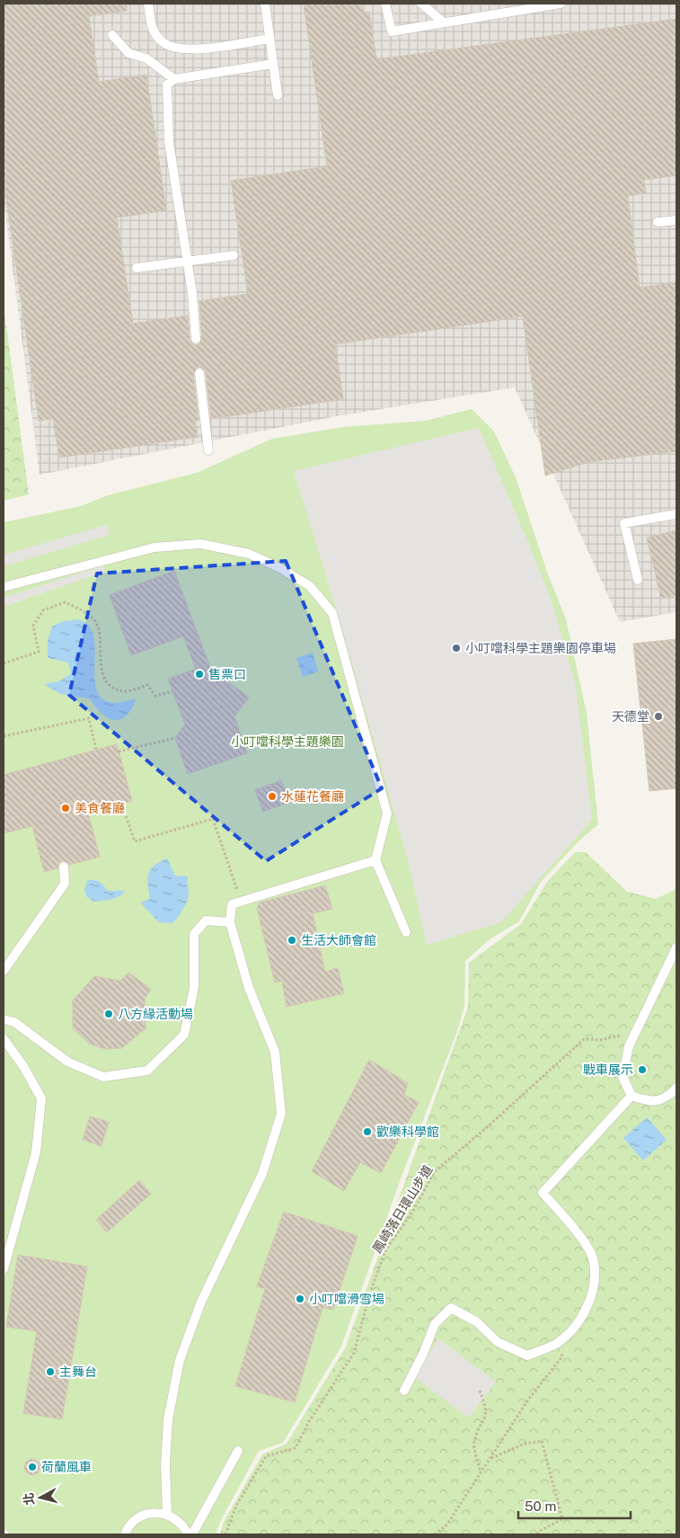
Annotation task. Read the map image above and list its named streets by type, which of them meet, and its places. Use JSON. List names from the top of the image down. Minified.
{"streets":{"path":["鳳崎落日環山步道"]},"parks":["小叮噹科學主題樂園"],"places":["小叮噹科學主題樂園停車場","售票口","天德堂","水蓮花餐廳","美食餐廳","生活大師會館","八方緣活動場","戰車展示","歡樂科學館","小叮噹滑雪場","主舞台","荷蘭風車"],"scale_bar":"50 m","north":"left"}
